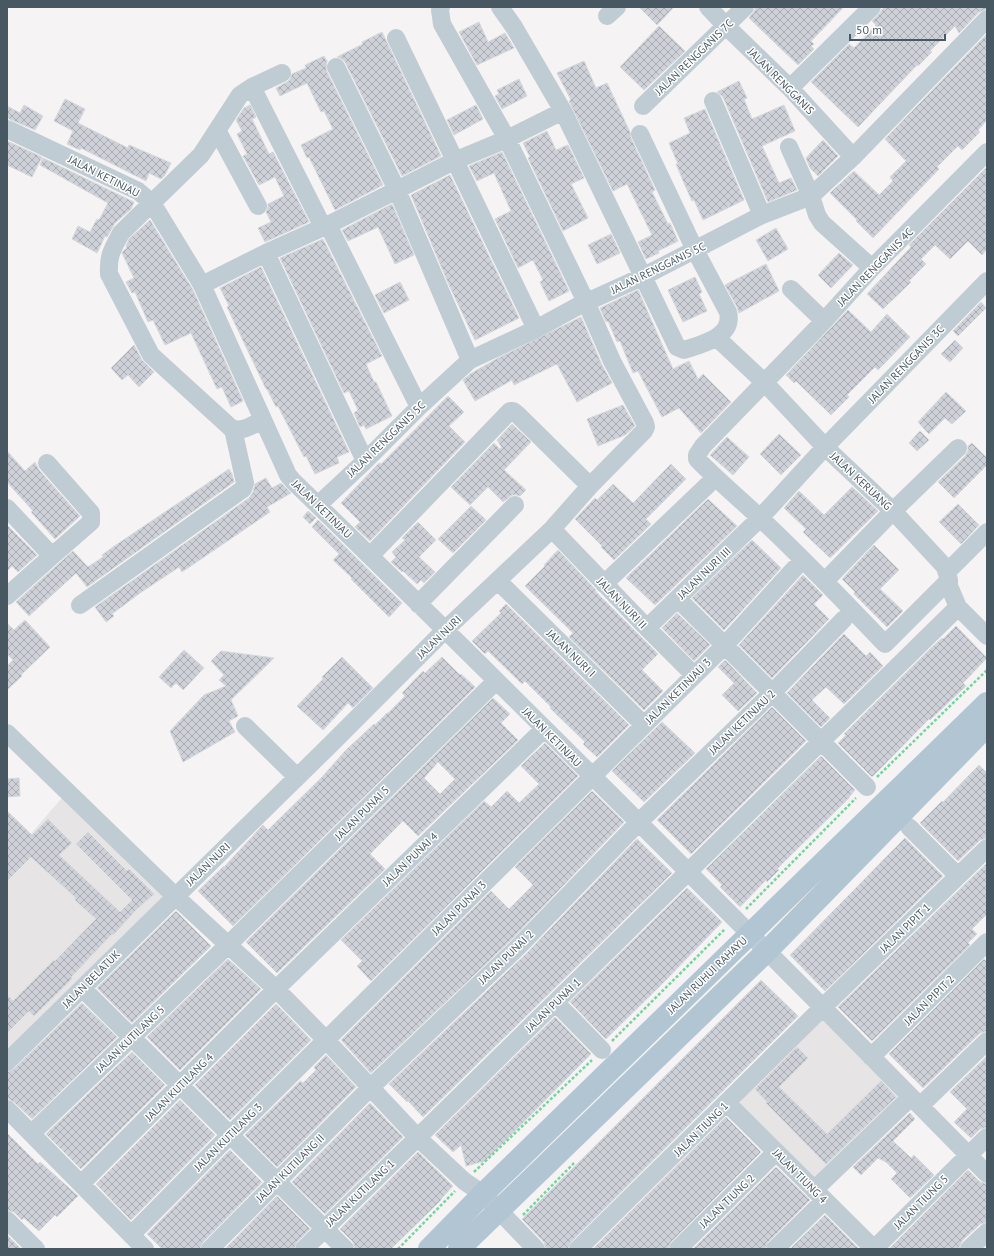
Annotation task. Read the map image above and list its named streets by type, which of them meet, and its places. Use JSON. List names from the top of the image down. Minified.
{"streets":{"main road":["JALAN RUHUI RAHAYU"],"street":["JALAN RENGGANIS 7C","JALAN RENGGANIS","JALAN KETINJAU","JALAN RENGGANIS 4C","JALAN RENGGANIS 5C","JALAN RENGGANIS 3C","JALAN KERUANG","JALAN NURI III","JALAN NURI II","JALAN NURI","JALAN NURI I","JALAN KETINJAU 3","JALAN KETINJAU 2","JALAN PUNAI 5","JALAN PUNAI 4","JALAN PUNAI 3","JALAN PIPIT 1","JALAN PUNAI 2","JALAN BELATUK","JALAN PIPIT 2","JALAN PUNAI 1","JALAN KUTILANG 5","JALAN KUTILANG 4","JALAN TIUNG 1","JALAN KUTILANG 3","JALAN KUTILANG II","JALAN TIUNG 4","JALAN KUTILANG 1","JALAN TIUNG 2","JALAN TIUNG 5"]},"crossings":[["JALAN RENGGANIS 7C","JALAN RENGGANIS"],["JALAN RENGGANIS","JALAN RENGGANIS 5C"],["JALAN KETINJAU","JALAN RENGGANIS 5C"],["JALAN KETINJAU","JALAN NURI"],["JALAN KETINJAU","JALAN KETINJAU 3"],["JALAN KETINJAU","JALAN KETINJAU 2"],["JALAN KETINJAU","JALAN PUNAI 5"],["JALAN KETINJAU","JALAN PUNAI 4"],["JALAN KETINJAU","JALAN PUNAI 3"],["JALAN KETINJAU","JALAN PIPIT 1"],["JALAN KETINJAU","JALAN PUNAI 2"],["JALAN KETINJAU","JALAN RUHUI RAHAYU"],["JALAN KETINJAU","JALAN PIPIT 2"],["JALAN KETINJAU","JALAN PUNAI 1"],["JALAN KETINJAU","JALAN TIUNG 1"],["JALAN KETINJAU","JALAN TIUNG 5"],["JALAN RENGGANIS 4C","JALAN KERUANG"],["JALAN RENGGANIS 5C","JALAN NURI"],["JALAN RENGGANIS 3C","JALAN KERUANG"],["JALAN RENGGANIS 3C","JALAN NURI III"],["JALAN NURI III","JALAN NURI II"],["JALAN NURI II","JALAN NURI"],["JALAN NURI II","JALAN KETINJAU 3"],["JALAN NURI","JALAN NURI I"],["JALAN NURI","JALAN BELATUK"],["JALAN NURI I","JALAN KETINJAU 3"],["JALAN KETINJAU 3","JALAN PUNAI 3"],["JALAN KETINJAU 2","JALAN PUNAI 2"],["JALAN PUNAI 5","JALAN KUTILANG 5"],["JALAN PUNAI 4","JALAN KUTILANG 4"],["JALAN PUNAI 3","JALAN KUTILANG 3"],["JALAN PIPIT 1","JALAN TIUNG 1"],["JALAN PUNAI 2","JALAN KUTILANG II"],["JALAN PUNAI 1","JALAN KUTILANG 1"],["JALAN TIUNG 1","JALAN TIUNG 4"],["JALAN TIUNG 4","JALAN TIUNG 2"],["JALAN TIUNG 4","JALAN TIUNG 5"]],"scale_bar":"50 m"}
